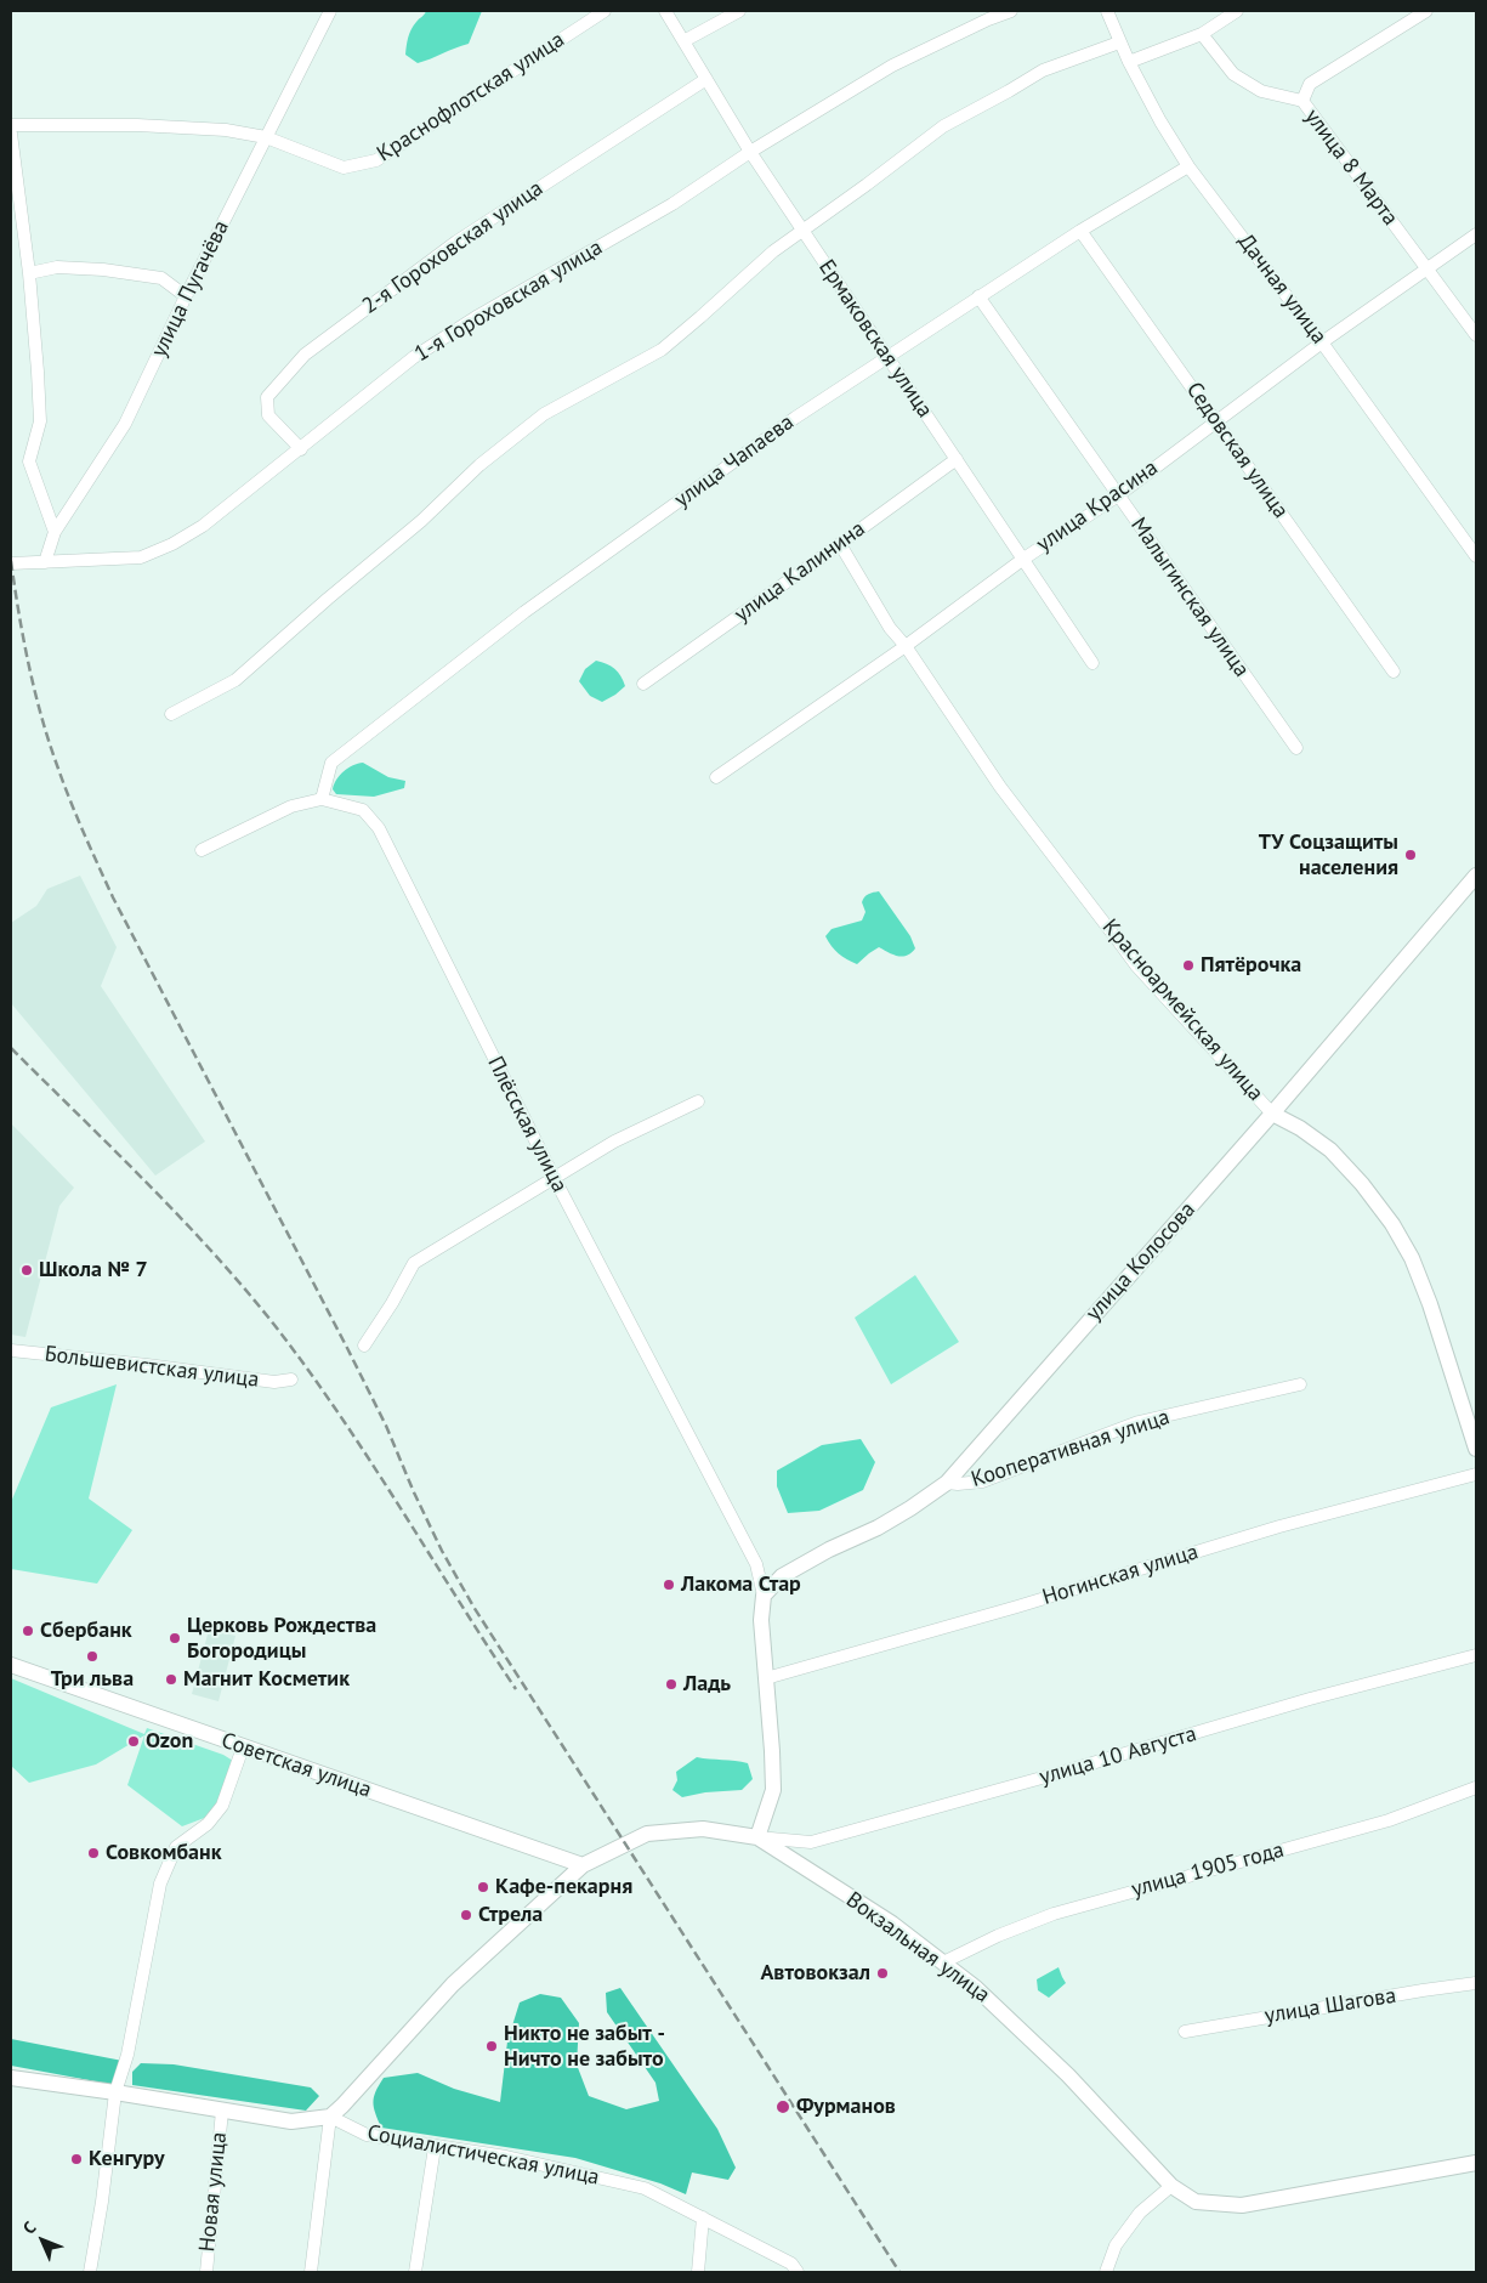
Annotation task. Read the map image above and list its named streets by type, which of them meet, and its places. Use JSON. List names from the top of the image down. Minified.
{"streets":{"main road":["Красноармейская улица","улица Колосова","Советская улица","Вокзальная улица"],"street":["Краснофлотская улица","улица 8 Марта","2-я Гороховская улица","улица Пугачёва","Дачная улица","1-я Гороховская улица","Ермаковская улица","Седовская улица","улица Чапаева","улица Красина","улица Калинина","Малыгинская улица","Плёсская улица","Большевистская улица","Кооперативная улица","Ногинская улица","улица 10 Августа","улица 1905 года","улица Шагова","Социалистическая улица","Новая улица"]},"crossings":[["Краснофлотская улица","улица Пугачёва"],["улица 8 Марта","улица Красина"],["2-я Гороховская улица","1-я Гороховская улица"],["2-я Гороховская улица","Ермаковская улица"],["улица Пугачёва","1-я Гороховская улица"],["Дачная улица","улица Чапаева"],["Дачная улица","улица Красина"],["1-я Гороховская улица","Ермаковская улица"],["Ермаковская улица","улица Чапаева"],["Ермаковская улица","улица Красина"],["Ермаковская улица","улица Калинина"],["Седовская улица","улица Чапаева"],["Седовская улица","улица Красина"],["улица Чапаева","Малыгинская улица"],["улица Чапаева","Плёсская улица"],["улица Красина","Малыгинская улица"],["улица Красина","Красноармейская улица"],["улица Калинина","Красноармейская улица"],["Красноармейская улица","улица Колосова"],["Плёсская улица","улица Колосова"],["улица Колосова","Кооперативная улица"],["улица 10 Августа","Вокзальная улица"],["Советская улица","Вокзальная улица"],["улица 1905 года","Вокзальная улица"],["Вокзальная улица","Социалистическая улица"]],"places":["ТУ Соцзащиты населения","Пятёрочка","Школа № 7","Лакома Стар","Сбербанк","Церковь Рождества Богородицы","Три льва","Магнит Косметик","Ладь","Ozon","Совкомбанк","Кафе-пекарня","Стрела","Автовокзал","Никто не забыт - Ничто не забыто","Фурманов","Кенгуру"],"north":"top left"}
